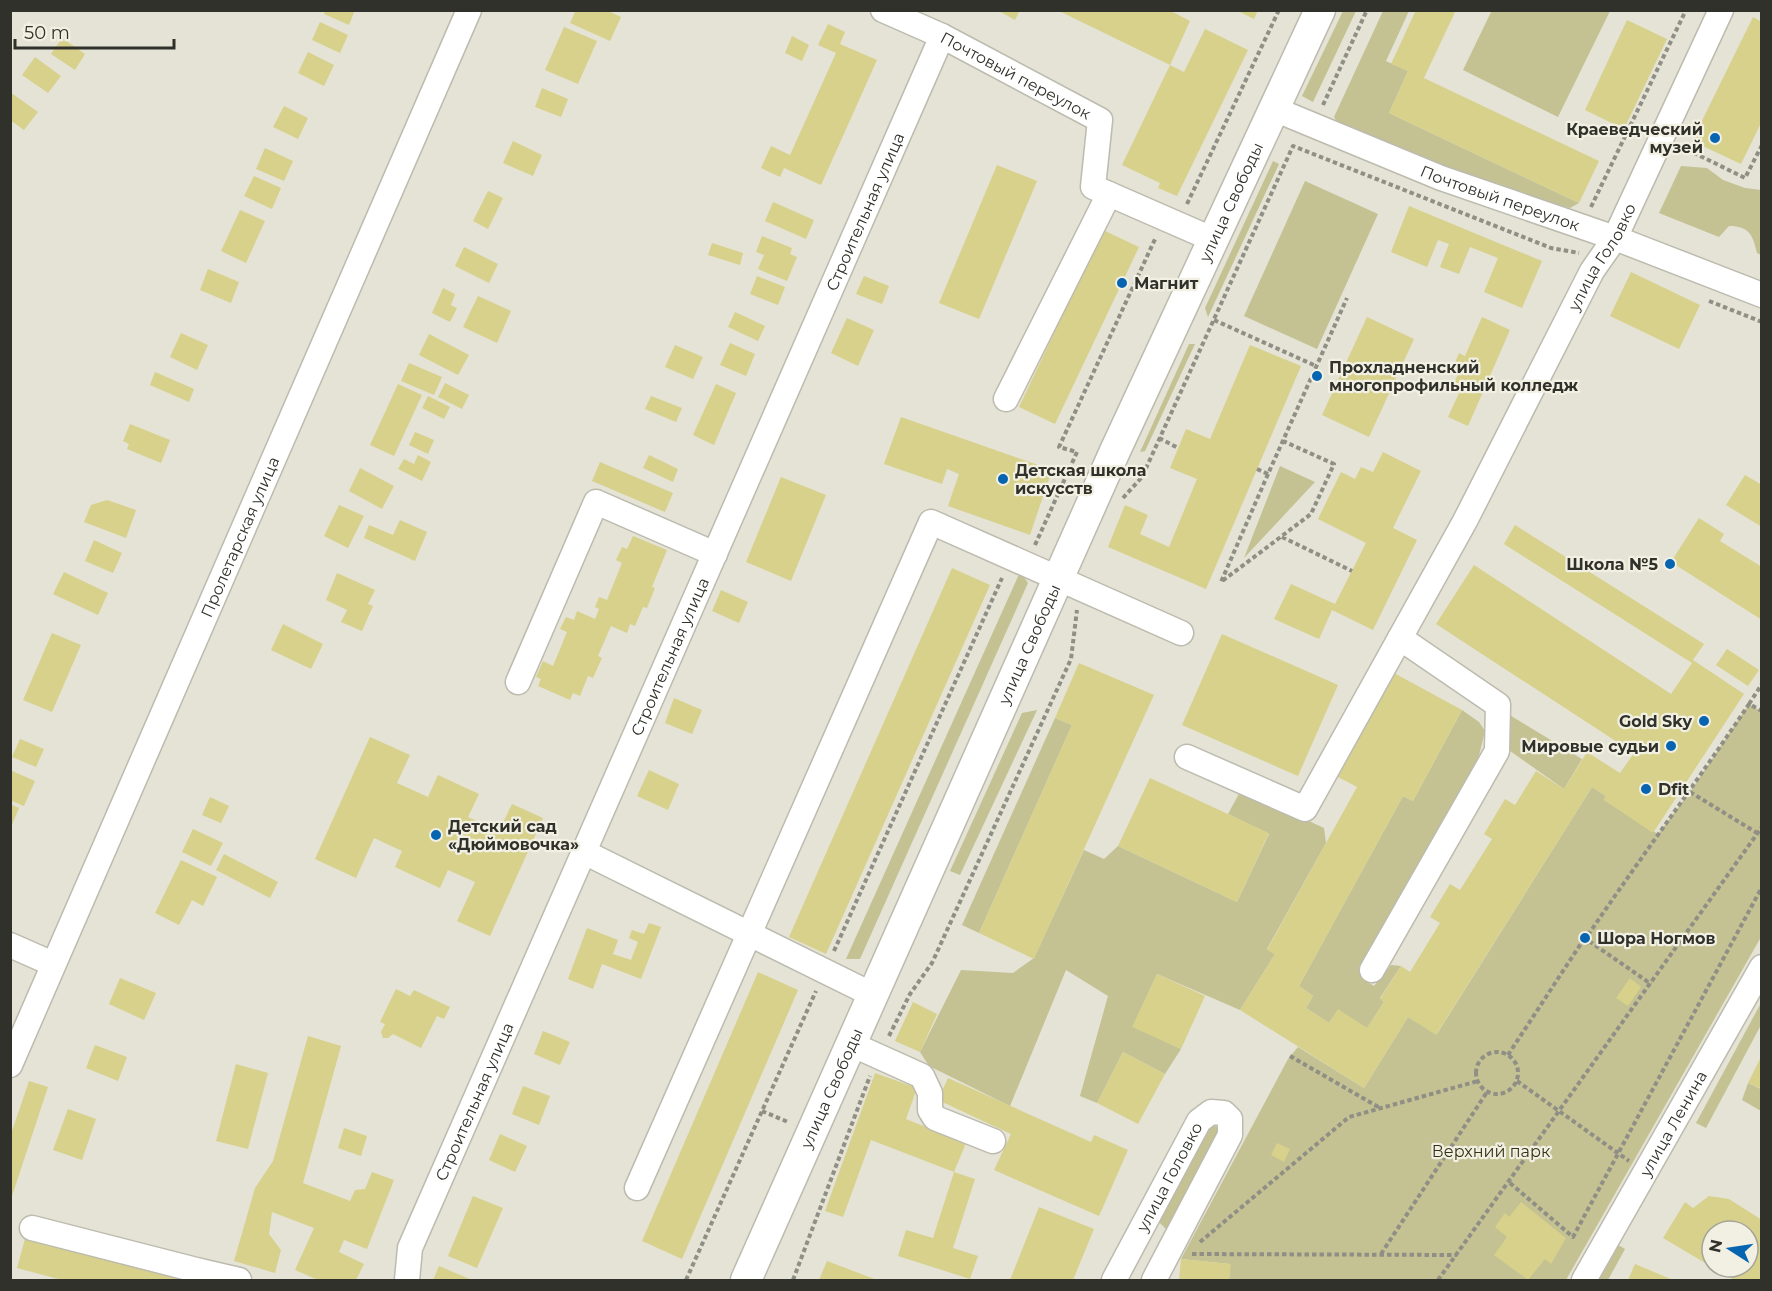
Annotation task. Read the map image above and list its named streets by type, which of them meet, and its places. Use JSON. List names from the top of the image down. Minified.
{"streets":{"main road":["улица Свободы"],"street":["Почтовый переулок","Строительная улица","улица Головко","Пролетарская улица","улица Ленина"]},"crossings":[["Почтовый переулок","улица Свободы"],["Почтовый переулок","Строительная улица"],["Почтовый переулок","улица Головко"]],"parks":["Верхний парк"],"places":["Краеведческий музей","Магнит","Прохладненский многопрофильный колледж","Детская школа искусств","Школа №5","Gold Sky","Мировые судьи","Dfit","Детский сад «Дюймовочка»","Шора Ногмов"],"scale_bar":"50 m","north":"left"}
